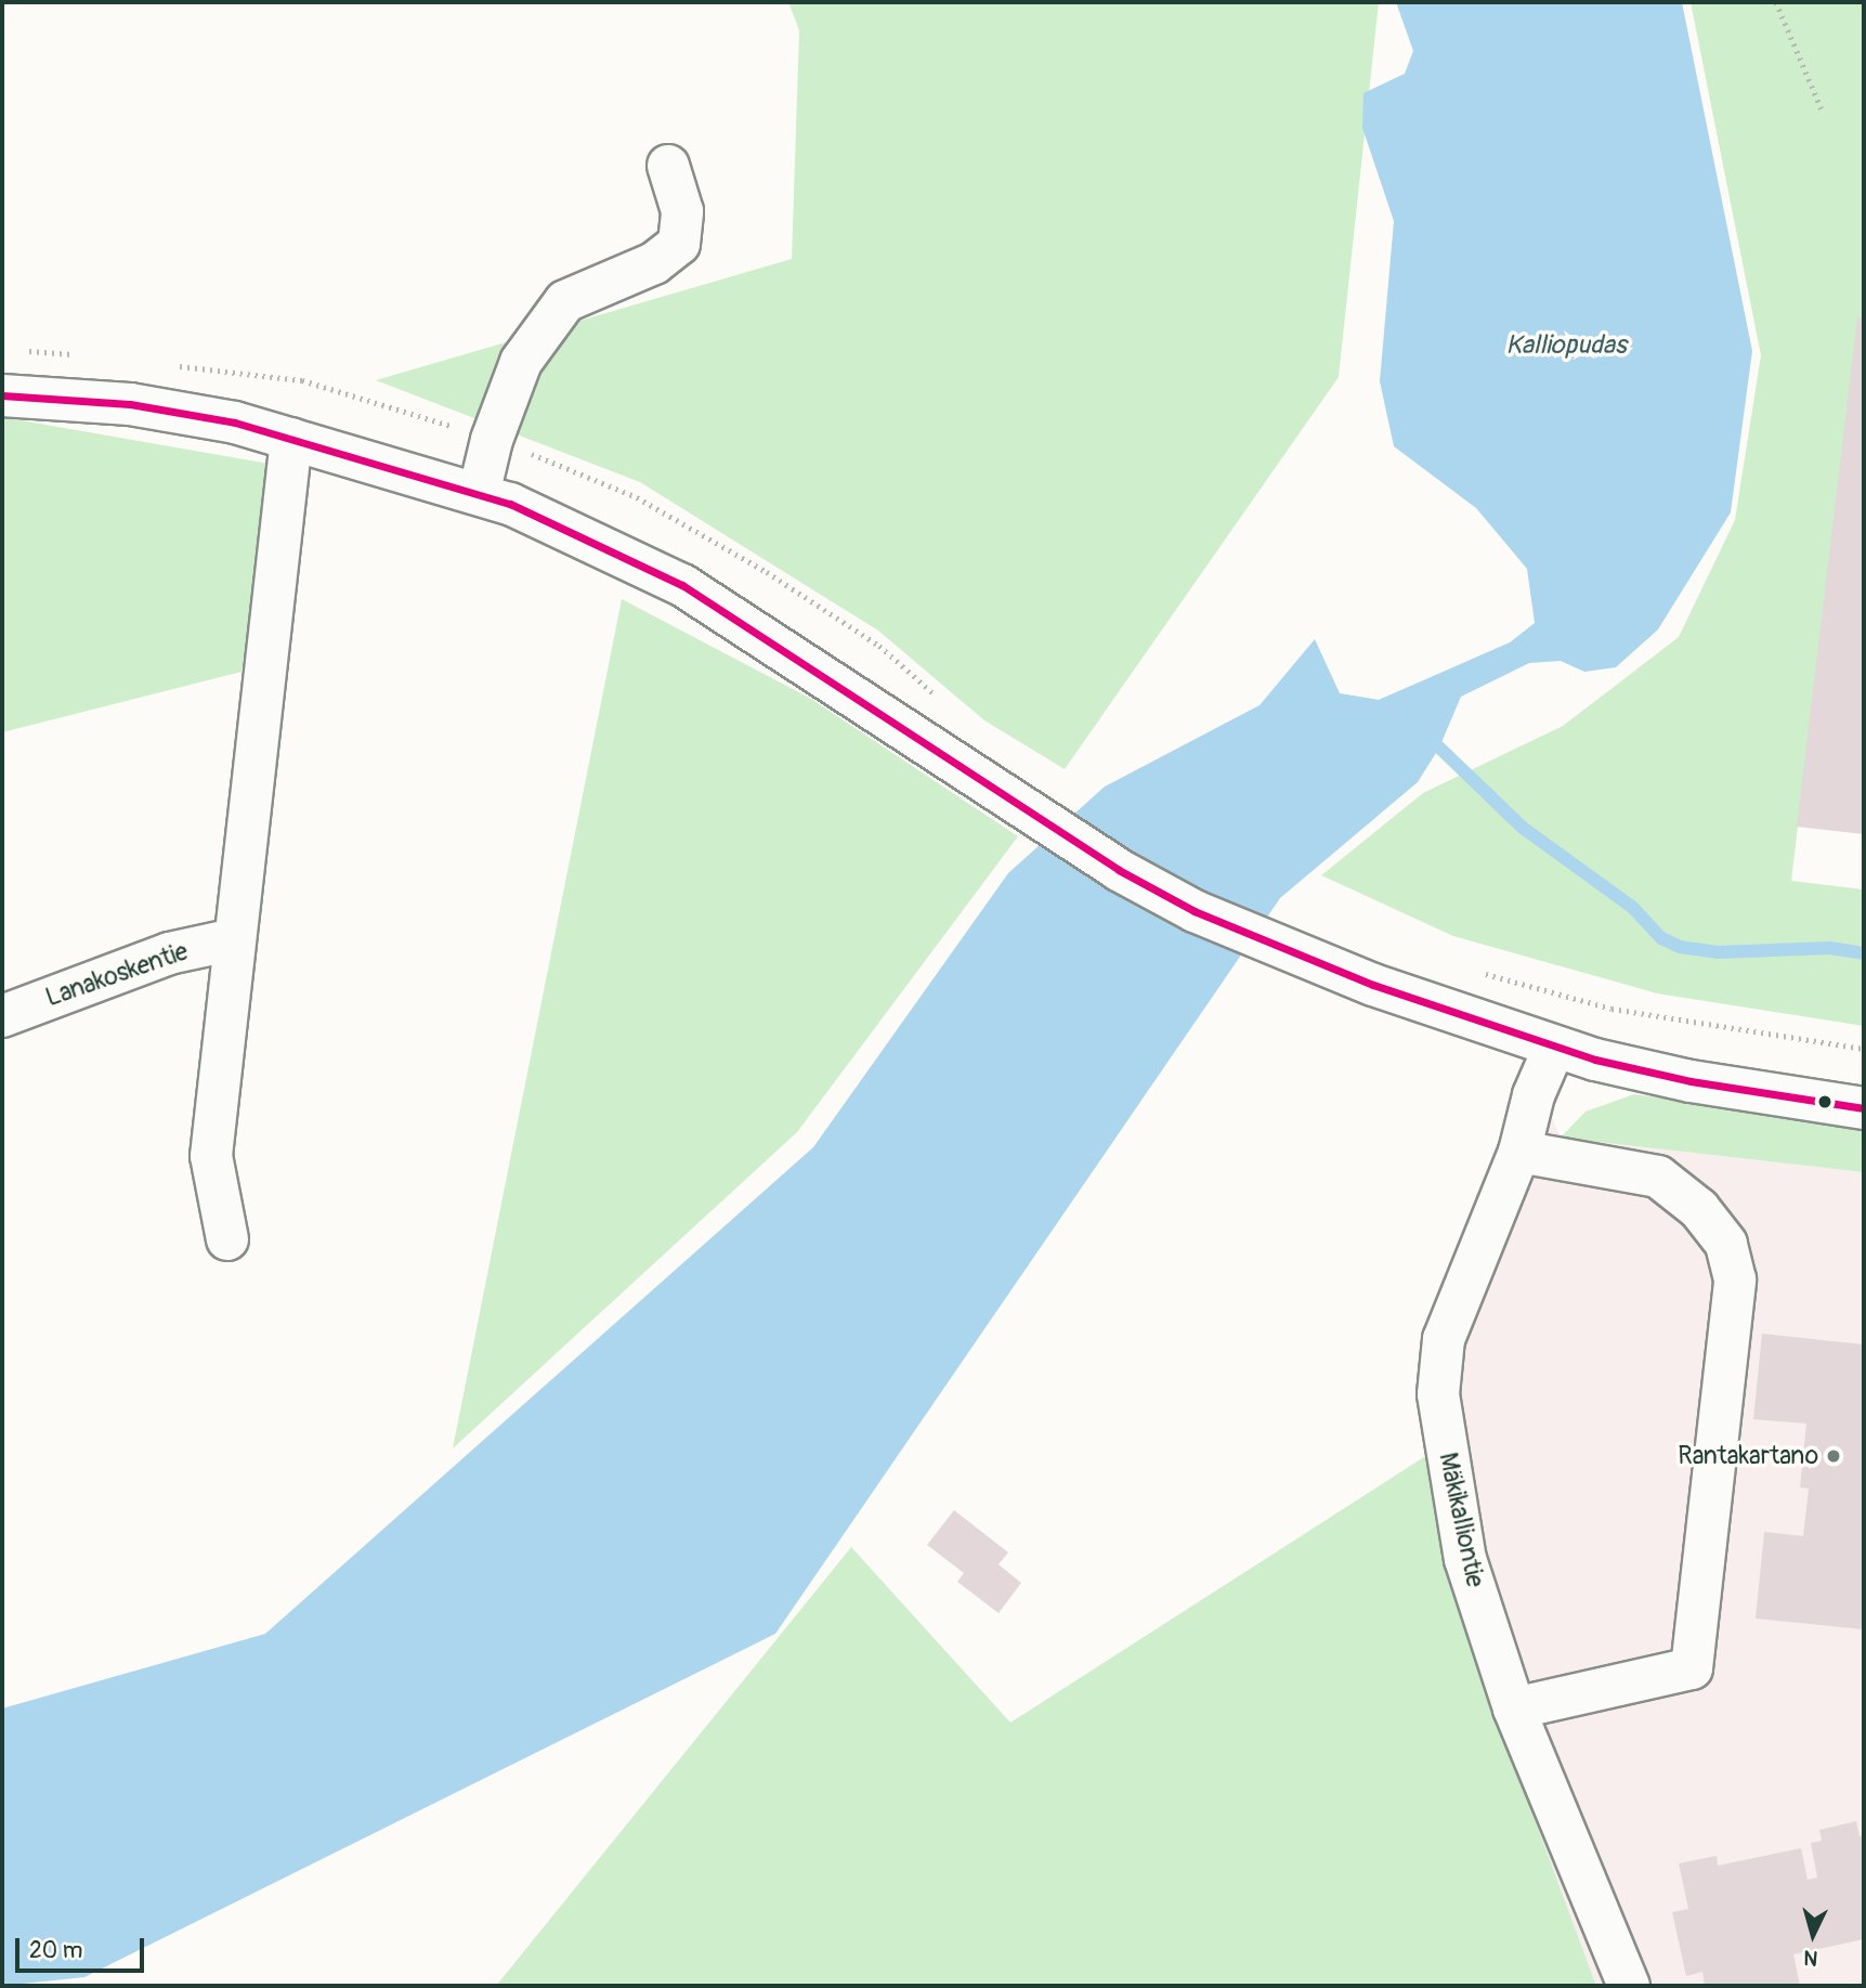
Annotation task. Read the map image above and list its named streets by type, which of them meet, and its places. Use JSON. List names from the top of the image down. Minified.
{"streets":{"street":["Lanakoskentie","Mäkikalliontie"]},"water":["Kalliopudas"],"places":["Rantakartano"],"scale_bar":"20 m","north":"bottom"}
